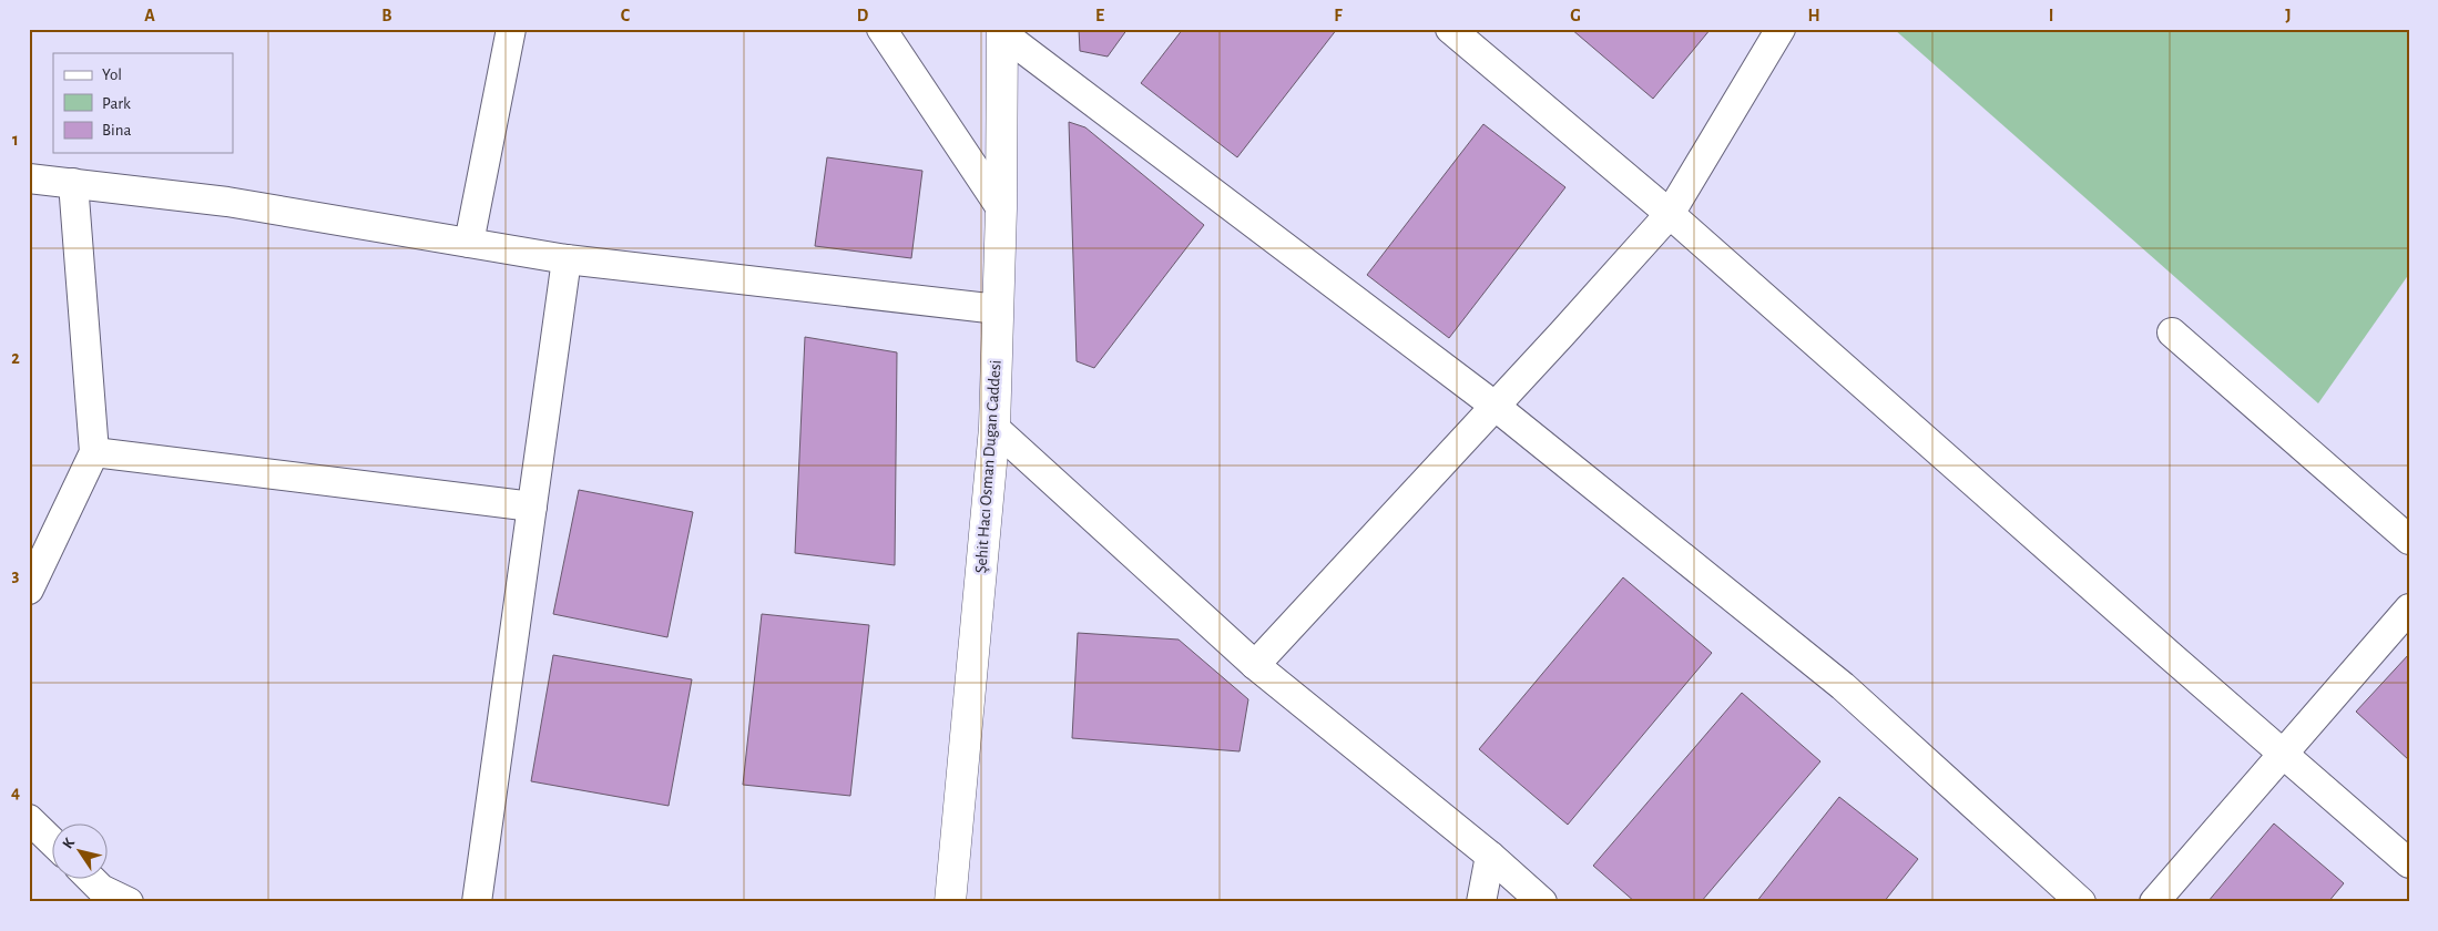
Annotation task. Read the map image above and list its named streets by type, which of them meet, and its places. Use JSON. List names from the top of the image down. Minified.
{"streets":{"main road":["Şehit Hacı Osman Dugan Caddesi"]},"legend":["Yol","Park","Bina"],"north":"top left","grid":{"columns":["A","B","C","D","E","F","G","H","I","J"],"rows":["1","2","3","4"]}}
